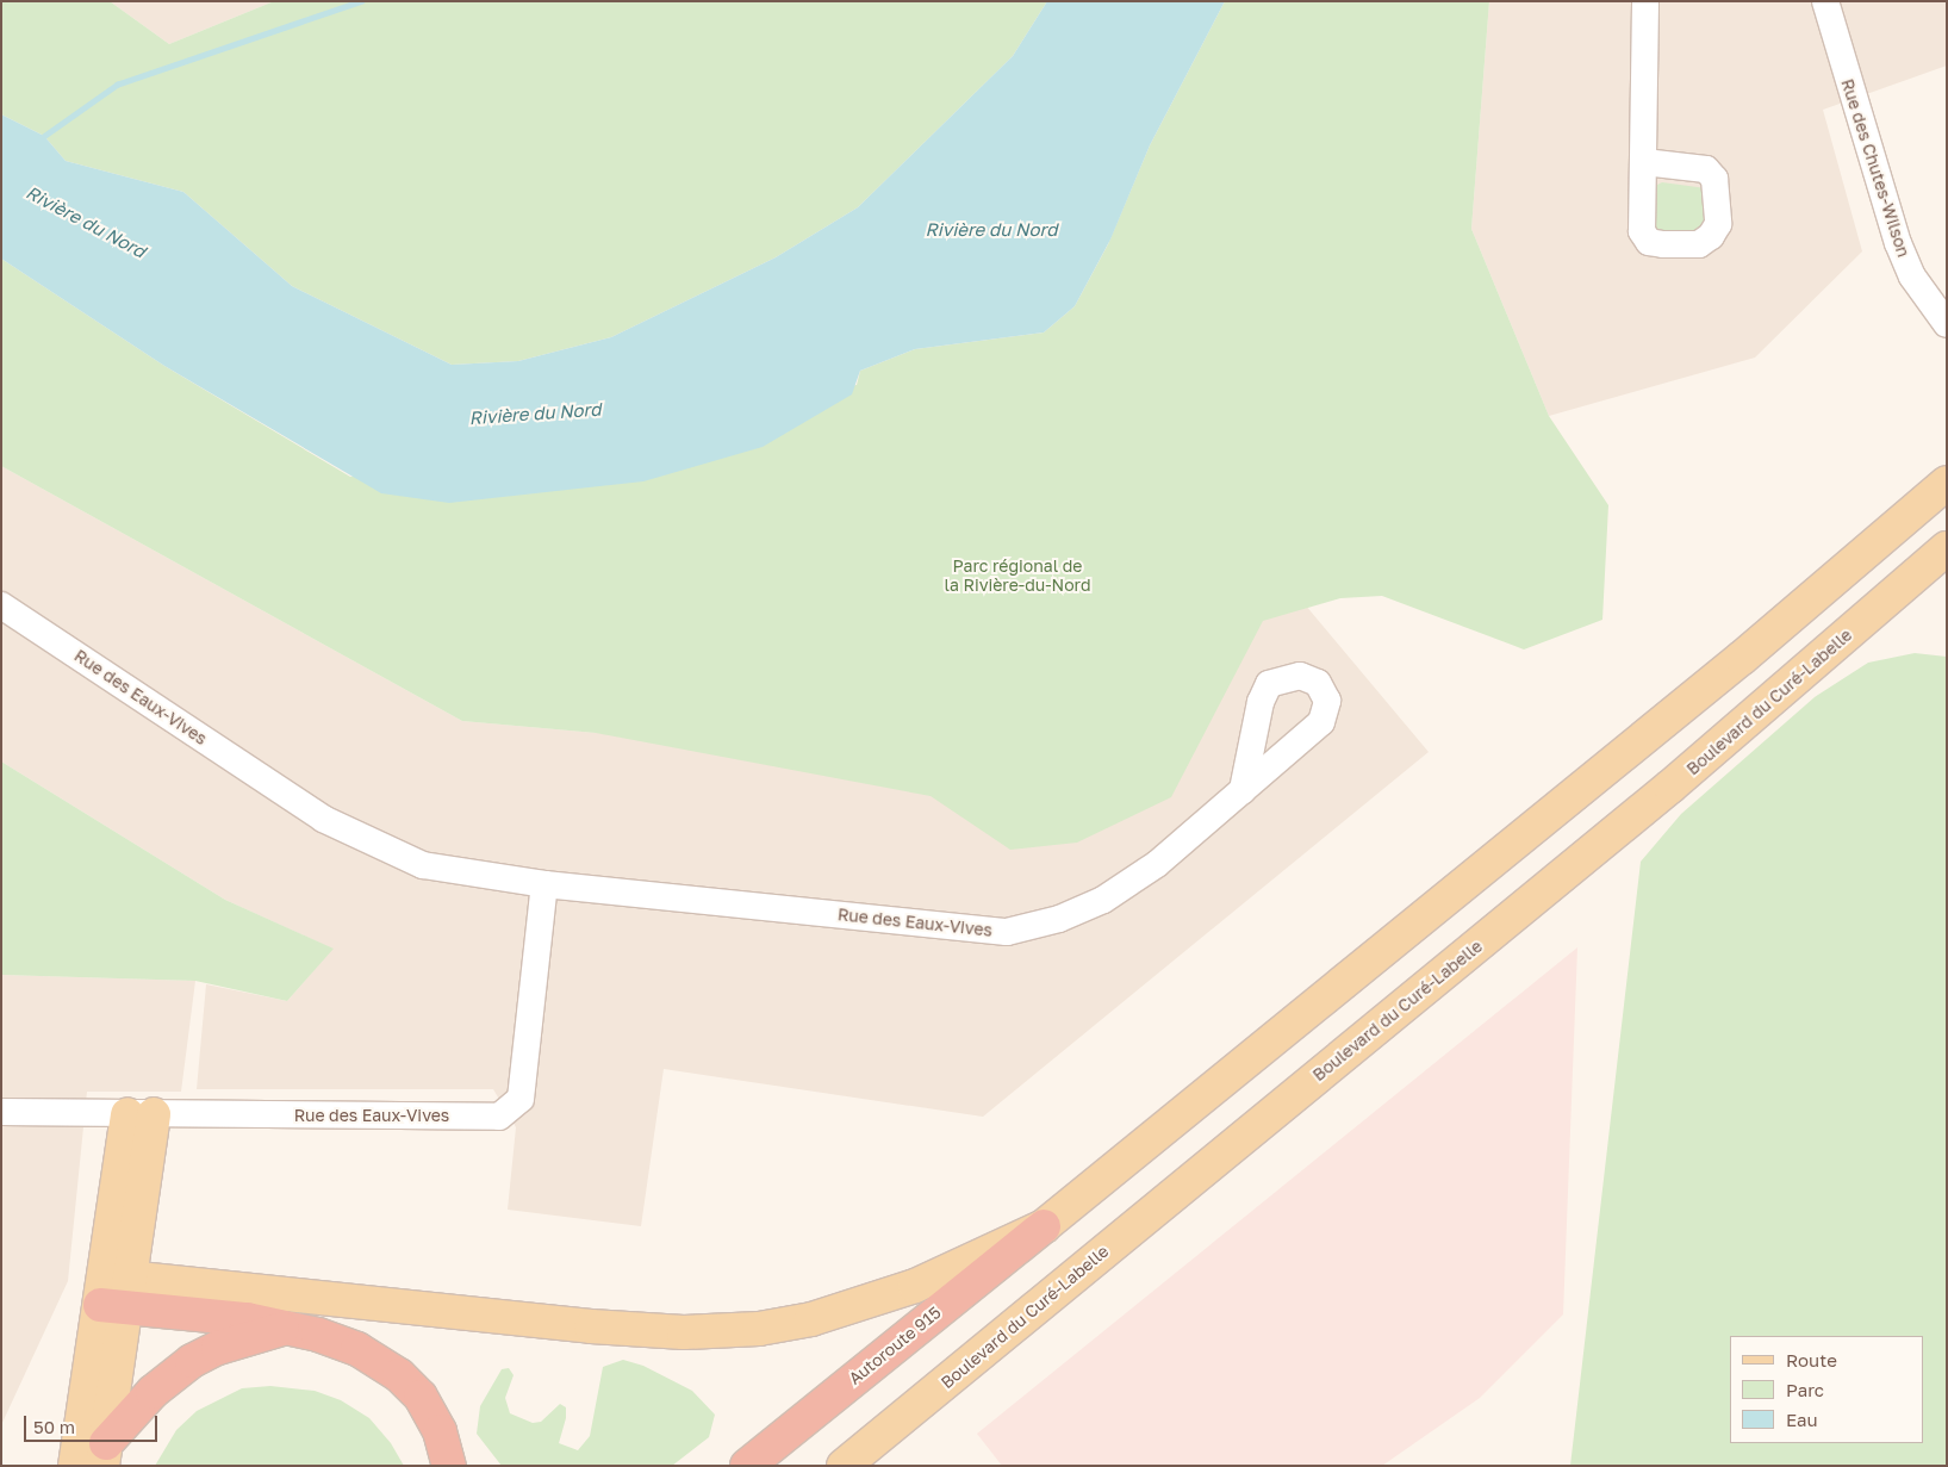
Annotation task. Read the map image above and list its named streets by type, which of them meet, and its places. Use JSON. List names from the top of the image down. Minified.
{"streets":{"highway":["Autoroute 915"],"main road":["Boulevard du Curé-Labelle"],"street":["Rue des Chutes-Wilson","Rue des Eaux-Vives"]},"water":["Rivière du Nord"],"parks":["Parc régional de la Rivière-du-Nord"],"legend":["Route","Parc","Eau"],"scale_bar":"50 m"}
